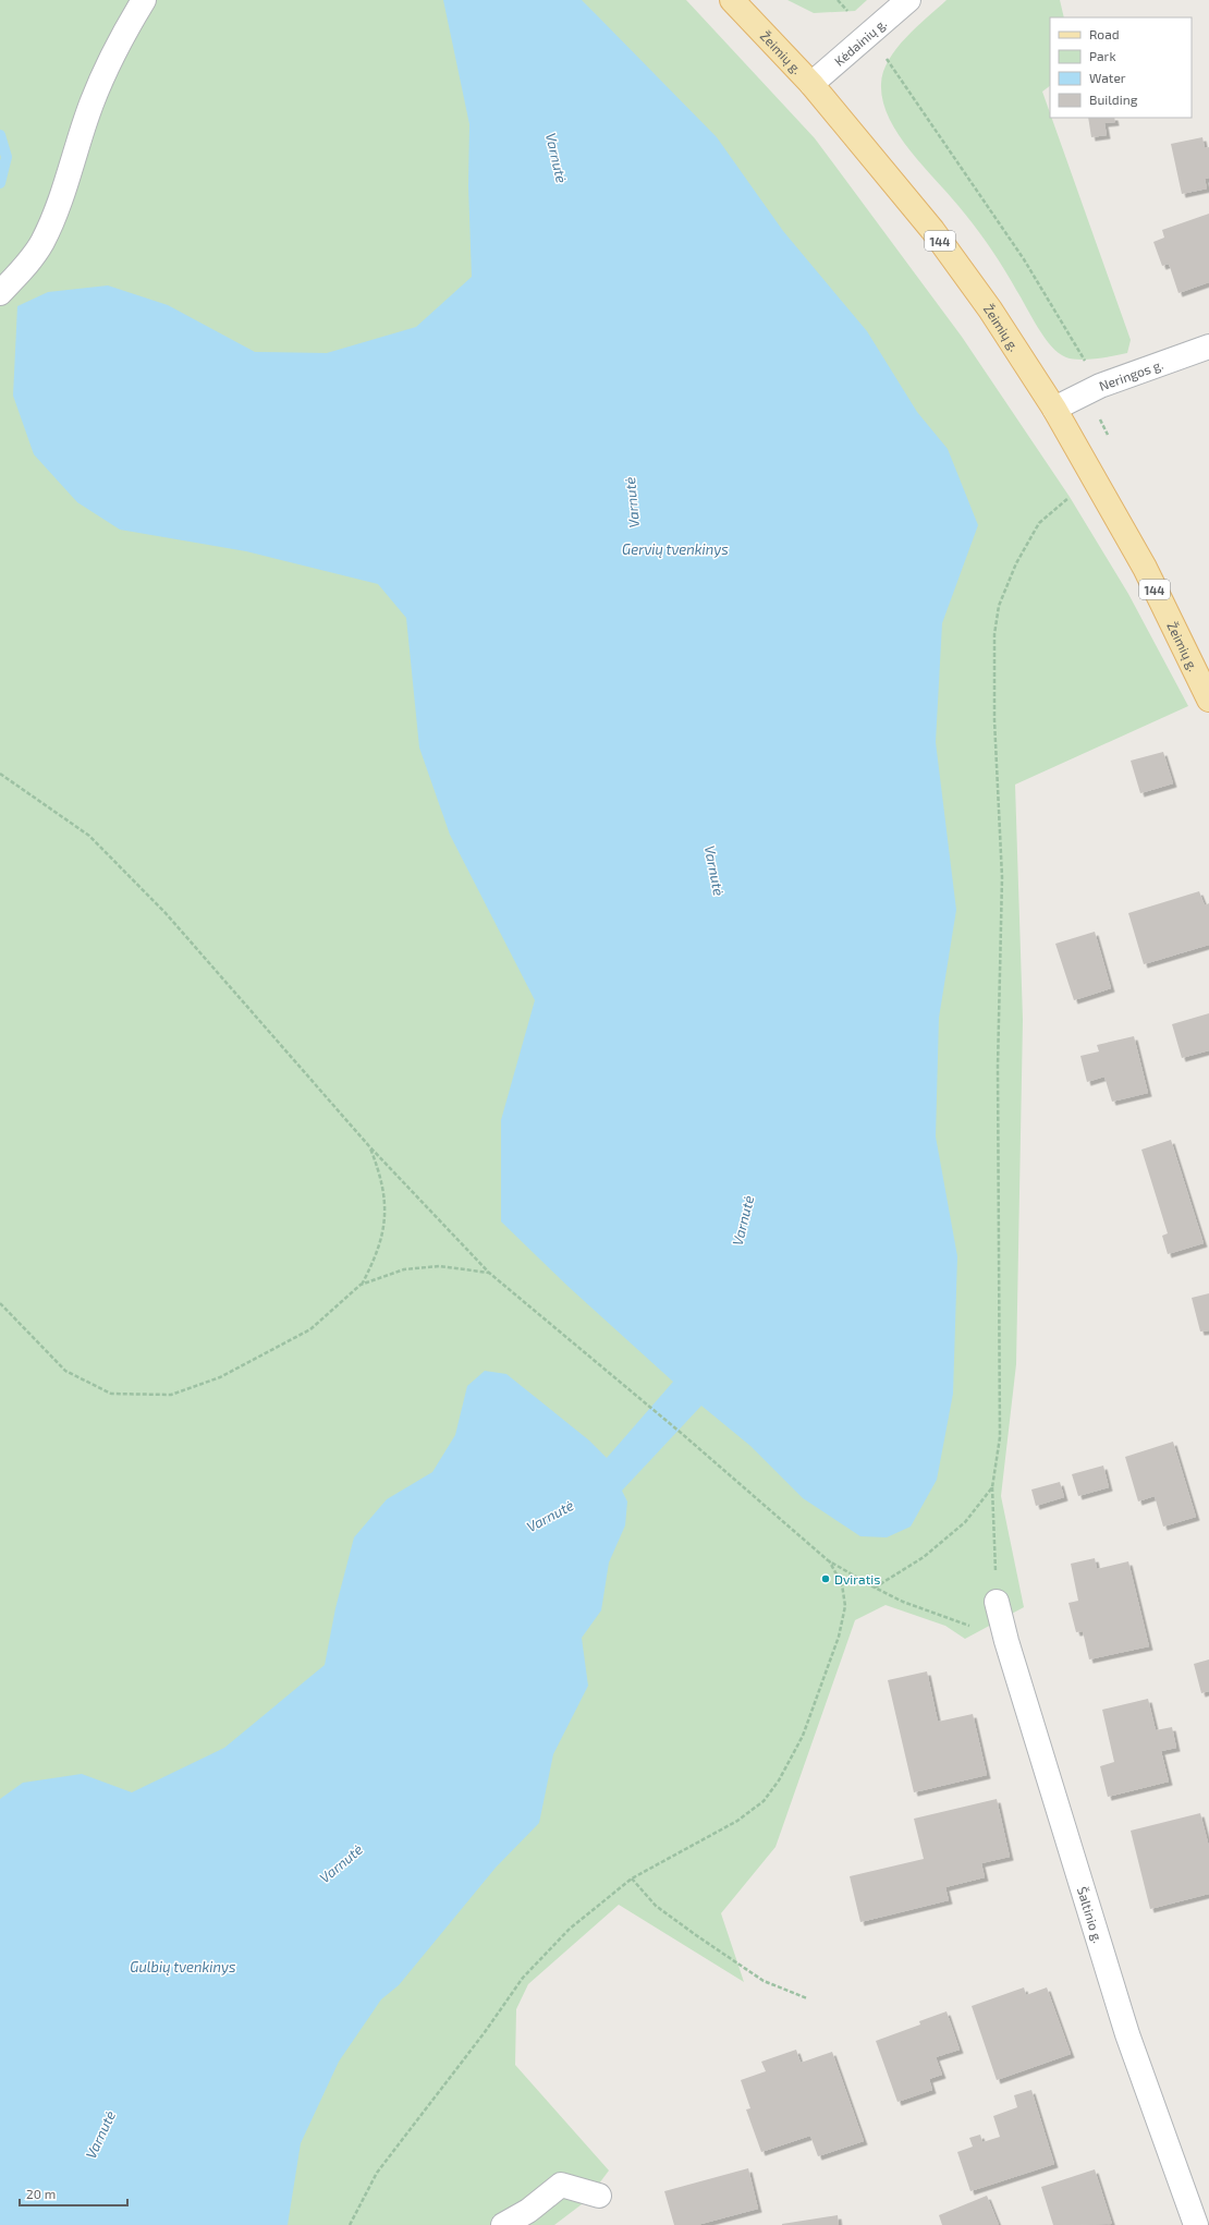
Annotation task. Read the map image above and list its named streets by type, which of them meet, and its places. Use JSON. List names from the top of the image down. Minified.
{"streets":{"main road":["Žeimių g.","144"],"street":["Kėdainių g.","Neringos g.","Šaltinio g."]},"crossings":[["Kėdainių g.","Žeimių g."],["Žeimių g.","Neringos g."]],"water":["Varnutė","Gervių tvenkinys","Gulbių tvenkinys"],"places":["Dviratis"],"legend":["Road","Park","Water","Building"],"scale_bar":"20 m"}
